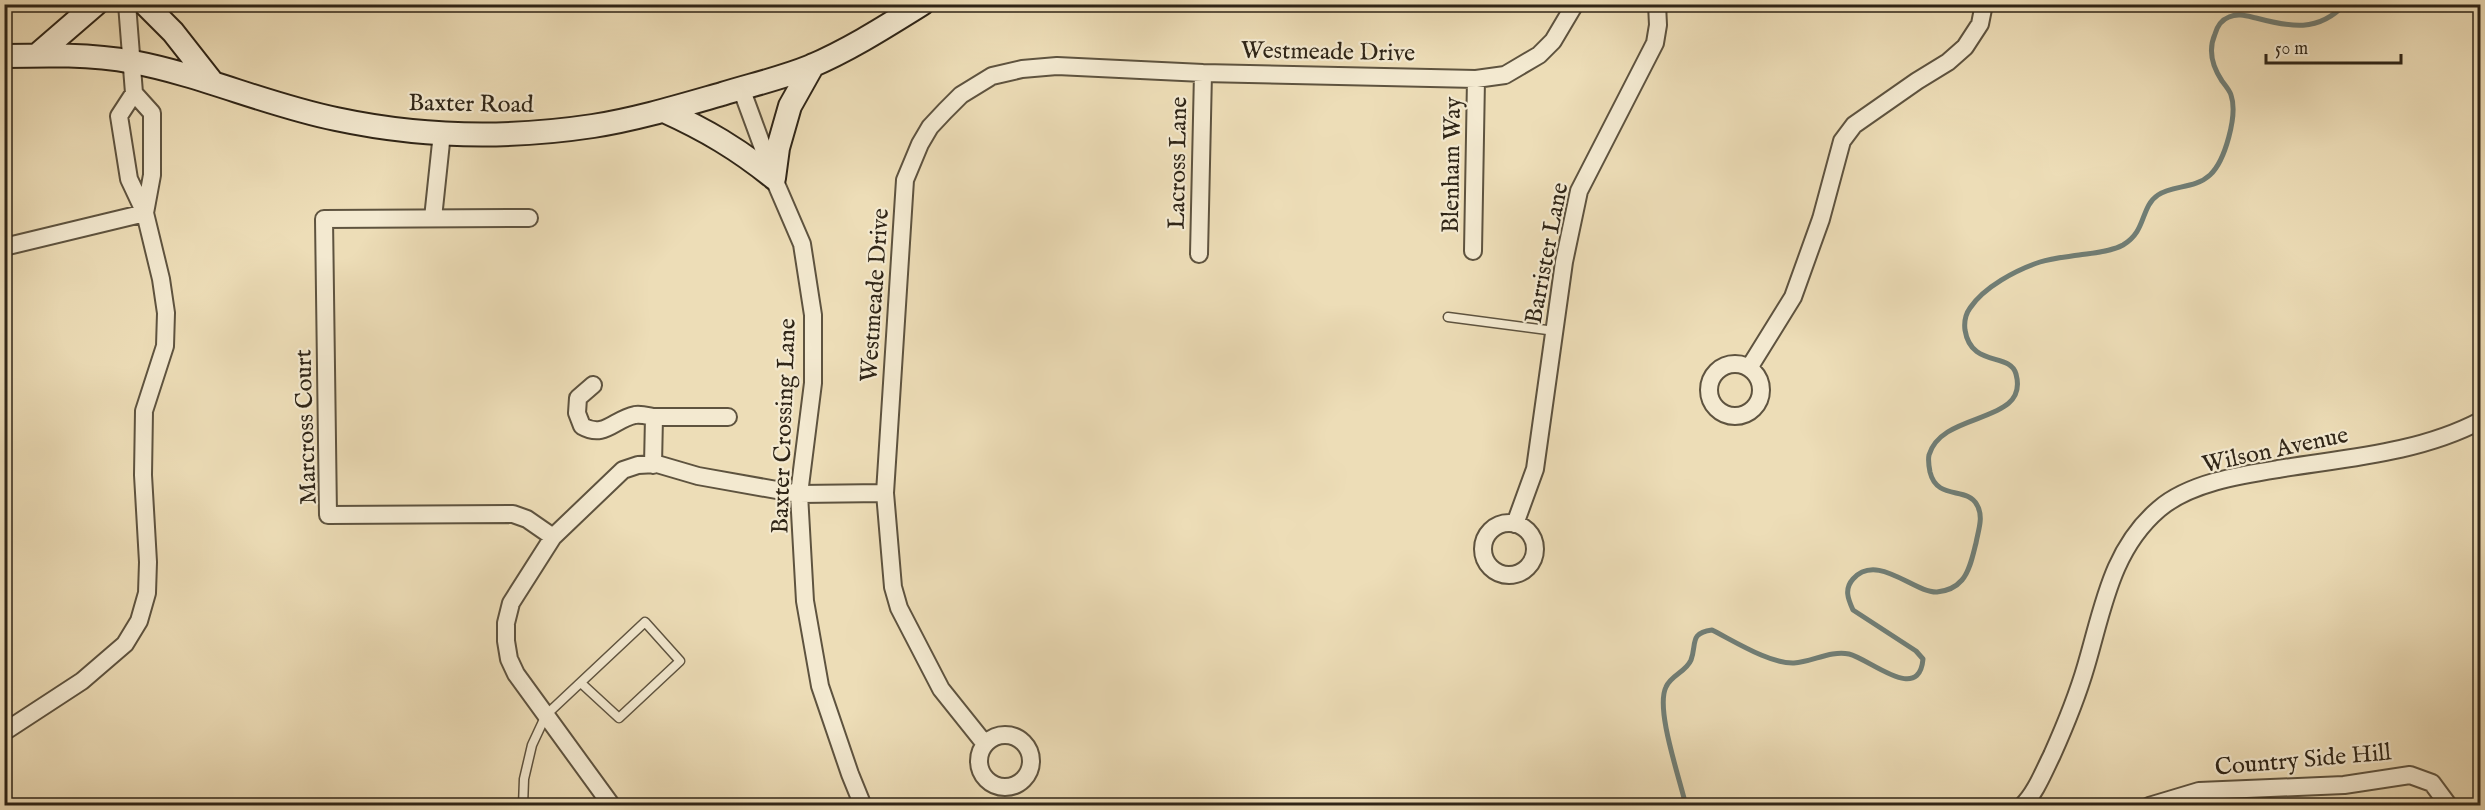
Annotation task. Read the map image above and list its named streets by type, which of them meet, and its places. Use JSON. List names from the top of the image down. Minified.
{"streets":{"main road":["Baxter Road"],"street":["Westmeade Drive","Lacross Lane","Blenham Way","Barrister Lane","Baxter Crossing Lane","Marcross Court","Wilson Avenue","Country Side Hill"]},"crossings":[["Westmeade Drive","Lacross Lane"],["Westmeade Drive","Blenham Way"],["Baxter Road","Baxter Crossing Lane"]],"scale_bar":"50 m"}
